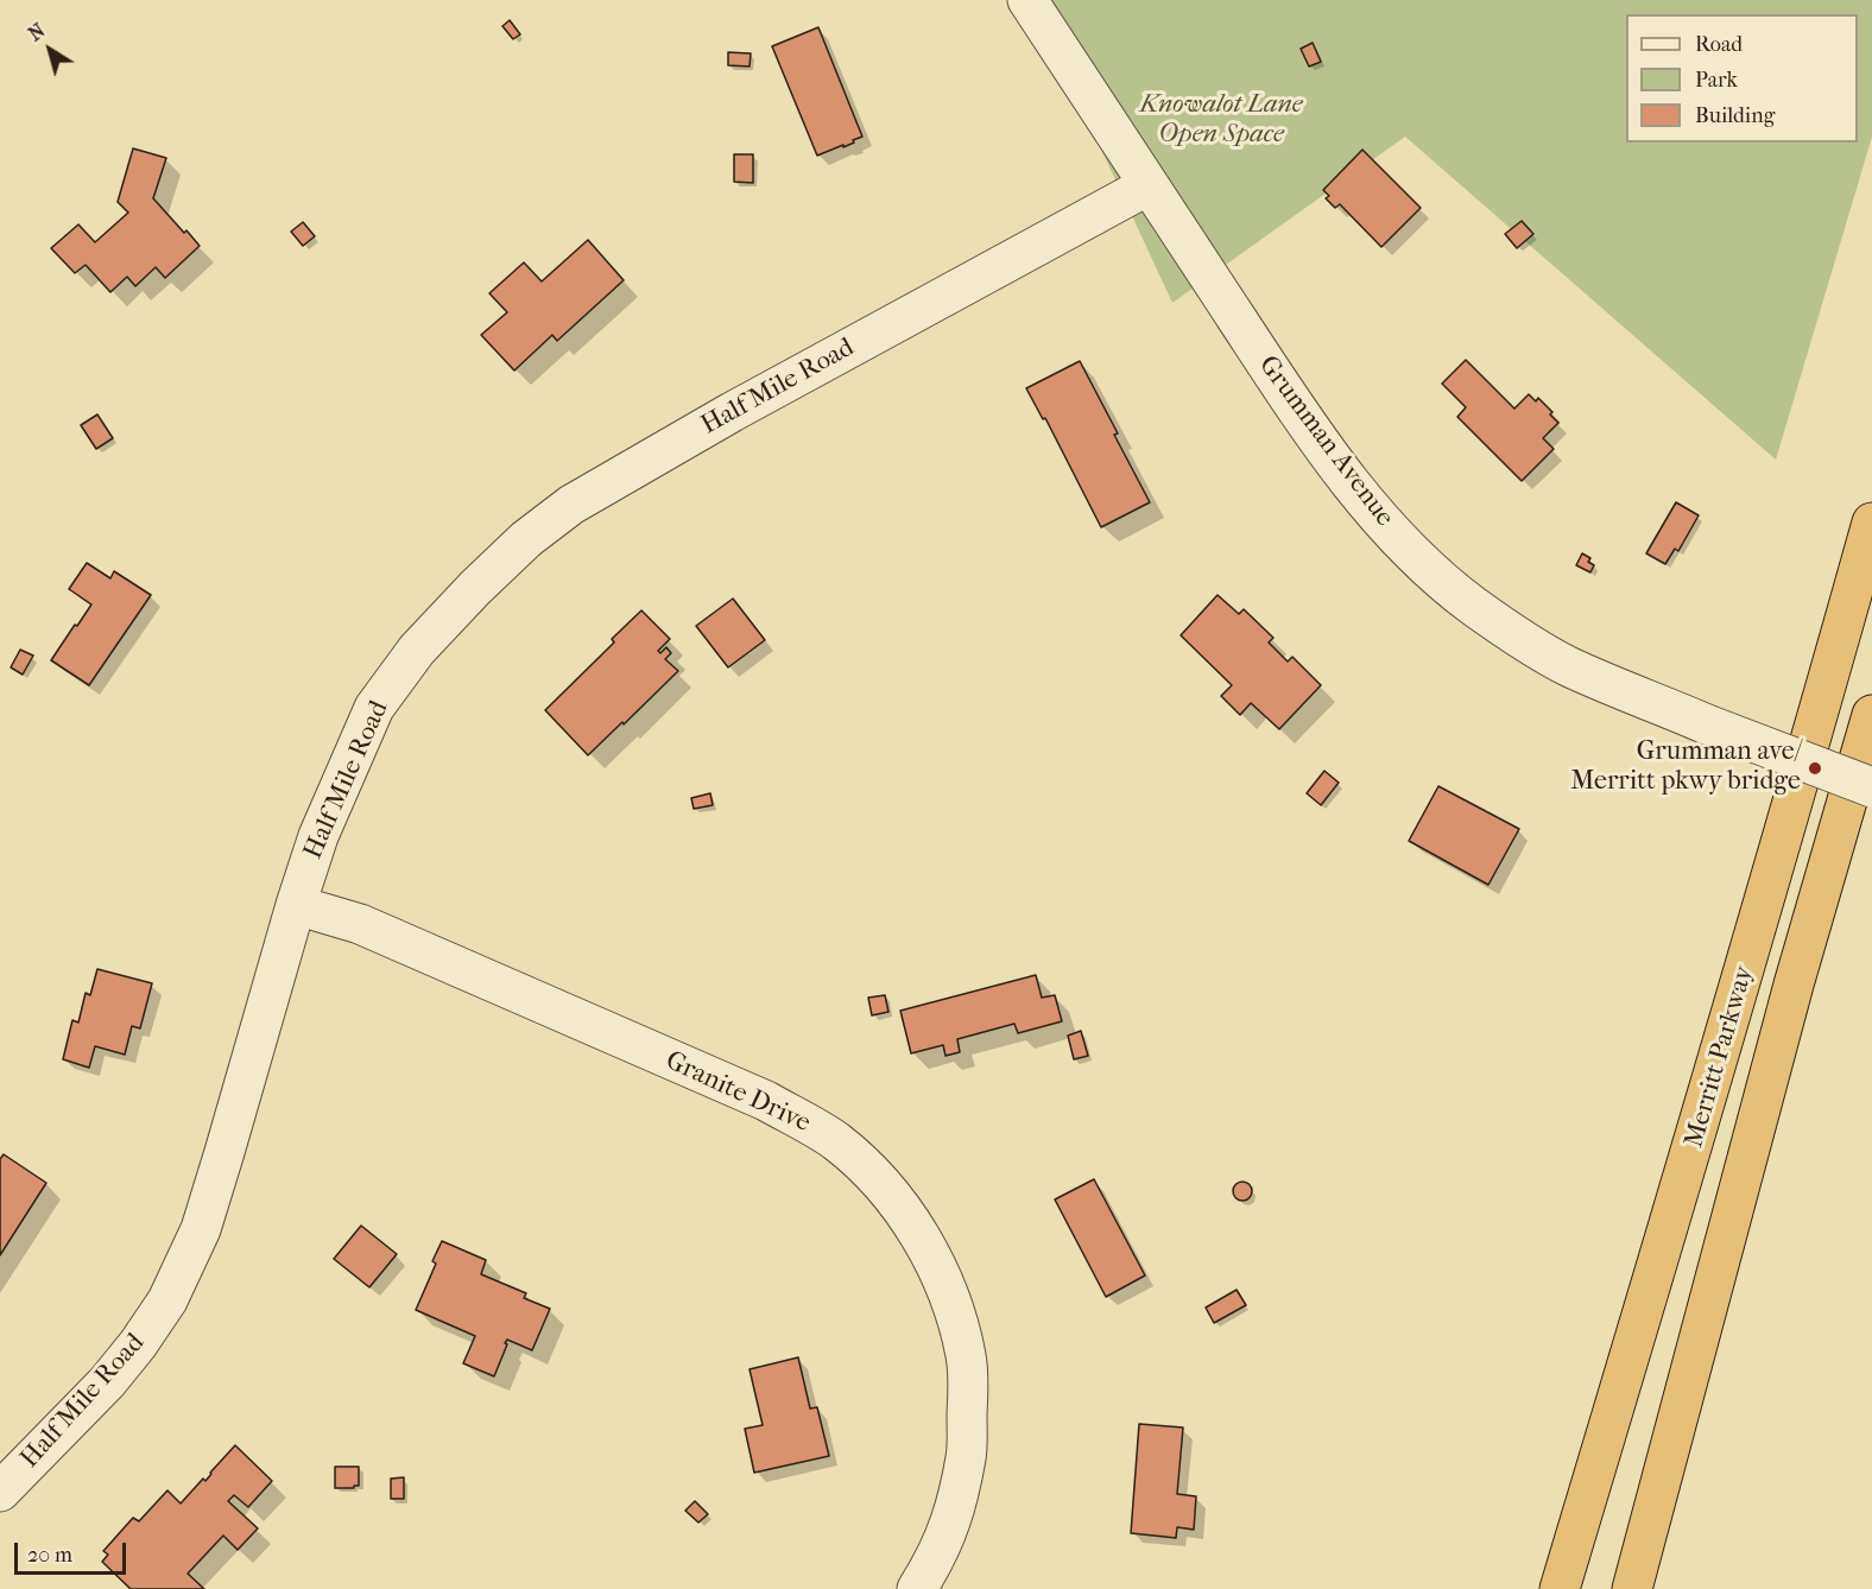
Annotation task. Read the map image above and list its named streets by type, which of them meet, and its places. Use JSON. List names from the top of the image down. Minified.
{"streets":{"highway":["Merritt Parkway"],"street":["Half Mile Road","Grumman Avenue","Granite Drive"]},"crossings":[["Half Mile Road","Grumman Avenue"],["Half Mile Road","Granite Drive"]],"parks":["Knowalot Lane Open Space"],"places":["Grumman ave/ Merritt pkwy bridge"],"legend":["Road","Park","Building"],"scale_bar":"20 m","north":"top left"}
